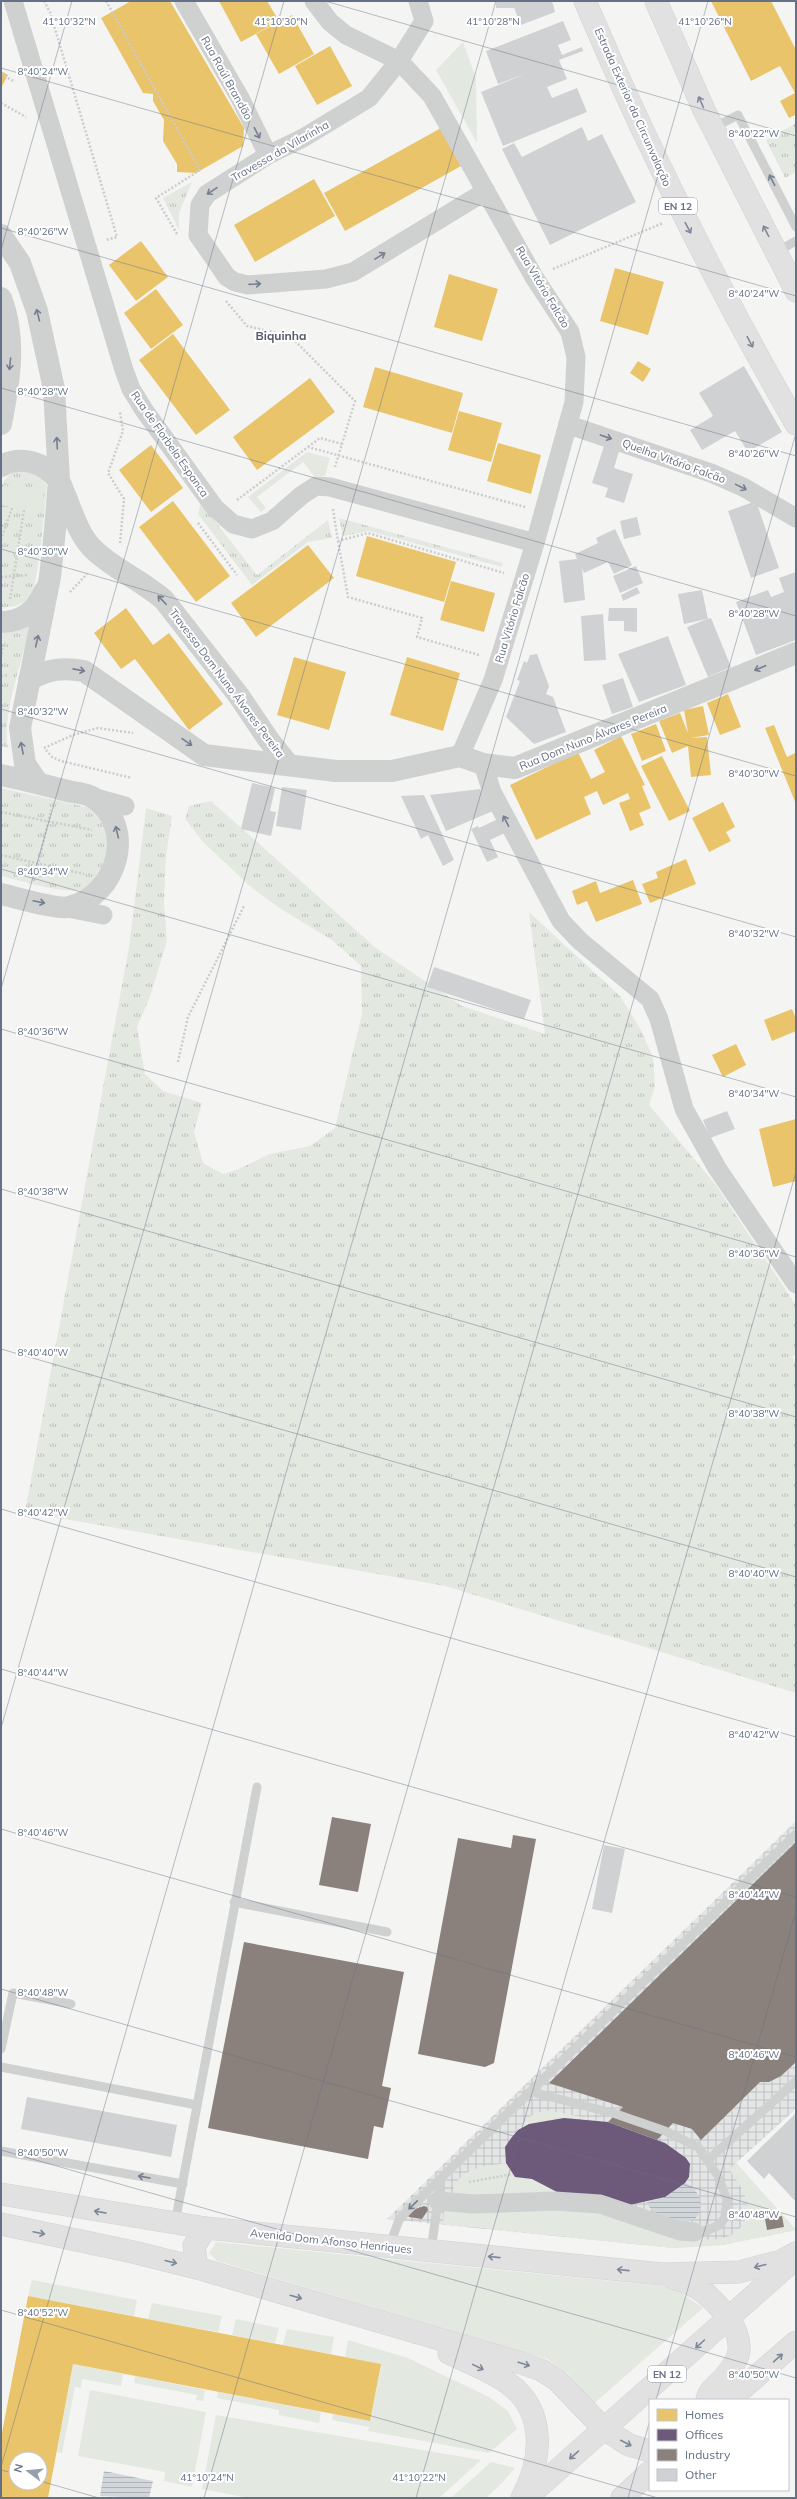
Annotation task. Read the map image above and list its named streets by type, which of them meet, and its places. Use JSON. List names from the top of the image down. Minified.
{"streets":{"main road":["Estrada Exterior da Circunvalação","EN 12","Avenida Dom Afonso Henriques"],"street":["Rua Raúl Brandão","Travessa da Vilarinha","Rua Vitório Falcão","Rua de Florbela Espanca","Quelha Vitório Falcão","Travessa Dom Nuno Álvares Pereira","Rua Dom Nuno Álvares Pereira"]},"crossings":[["Rua Raúl Brandão","Travessa da Vilarinha"],["Travessa da Vilarinha","Rua Vitório Falcão"],["Rua Vitório Falcão","Rua de Florbela Espanca"],["Rua Vitório Falcão","Quelha Vitório Falcão"],["Rua Vitório Falcão","Rua Dom Nuno Álvares Pereira"]],"one_way":["Rua Raúl Brandão","Quelha Vitório Falcão","Travessa Dom Nuno Álvares Pereira","Rua Dom Nuno Álvares Pereira"],"districts":["Biquinha"],"legend":["Homes","Offices","Industry","Other"],"north":"left","coordinates":["41°10'32\"N","41°10'30\"N","41°10'28\"N","41°10'26\"N","8°40'24\"W","8°40'22\"W","8°40'26\"W","8°40'28\"W","8°40'30\"W","8°40'32\"W","8°40'34\"W","8°40'36\"W","8°40'38\"W","8°40'40\"W","8°40'42\"W","8°40'44\"W","8°40'46\"W","8°40'48\"W","8°40'50\"W","8°40'52\"W","41°10'24\"N","41°10'22\"N"]}
